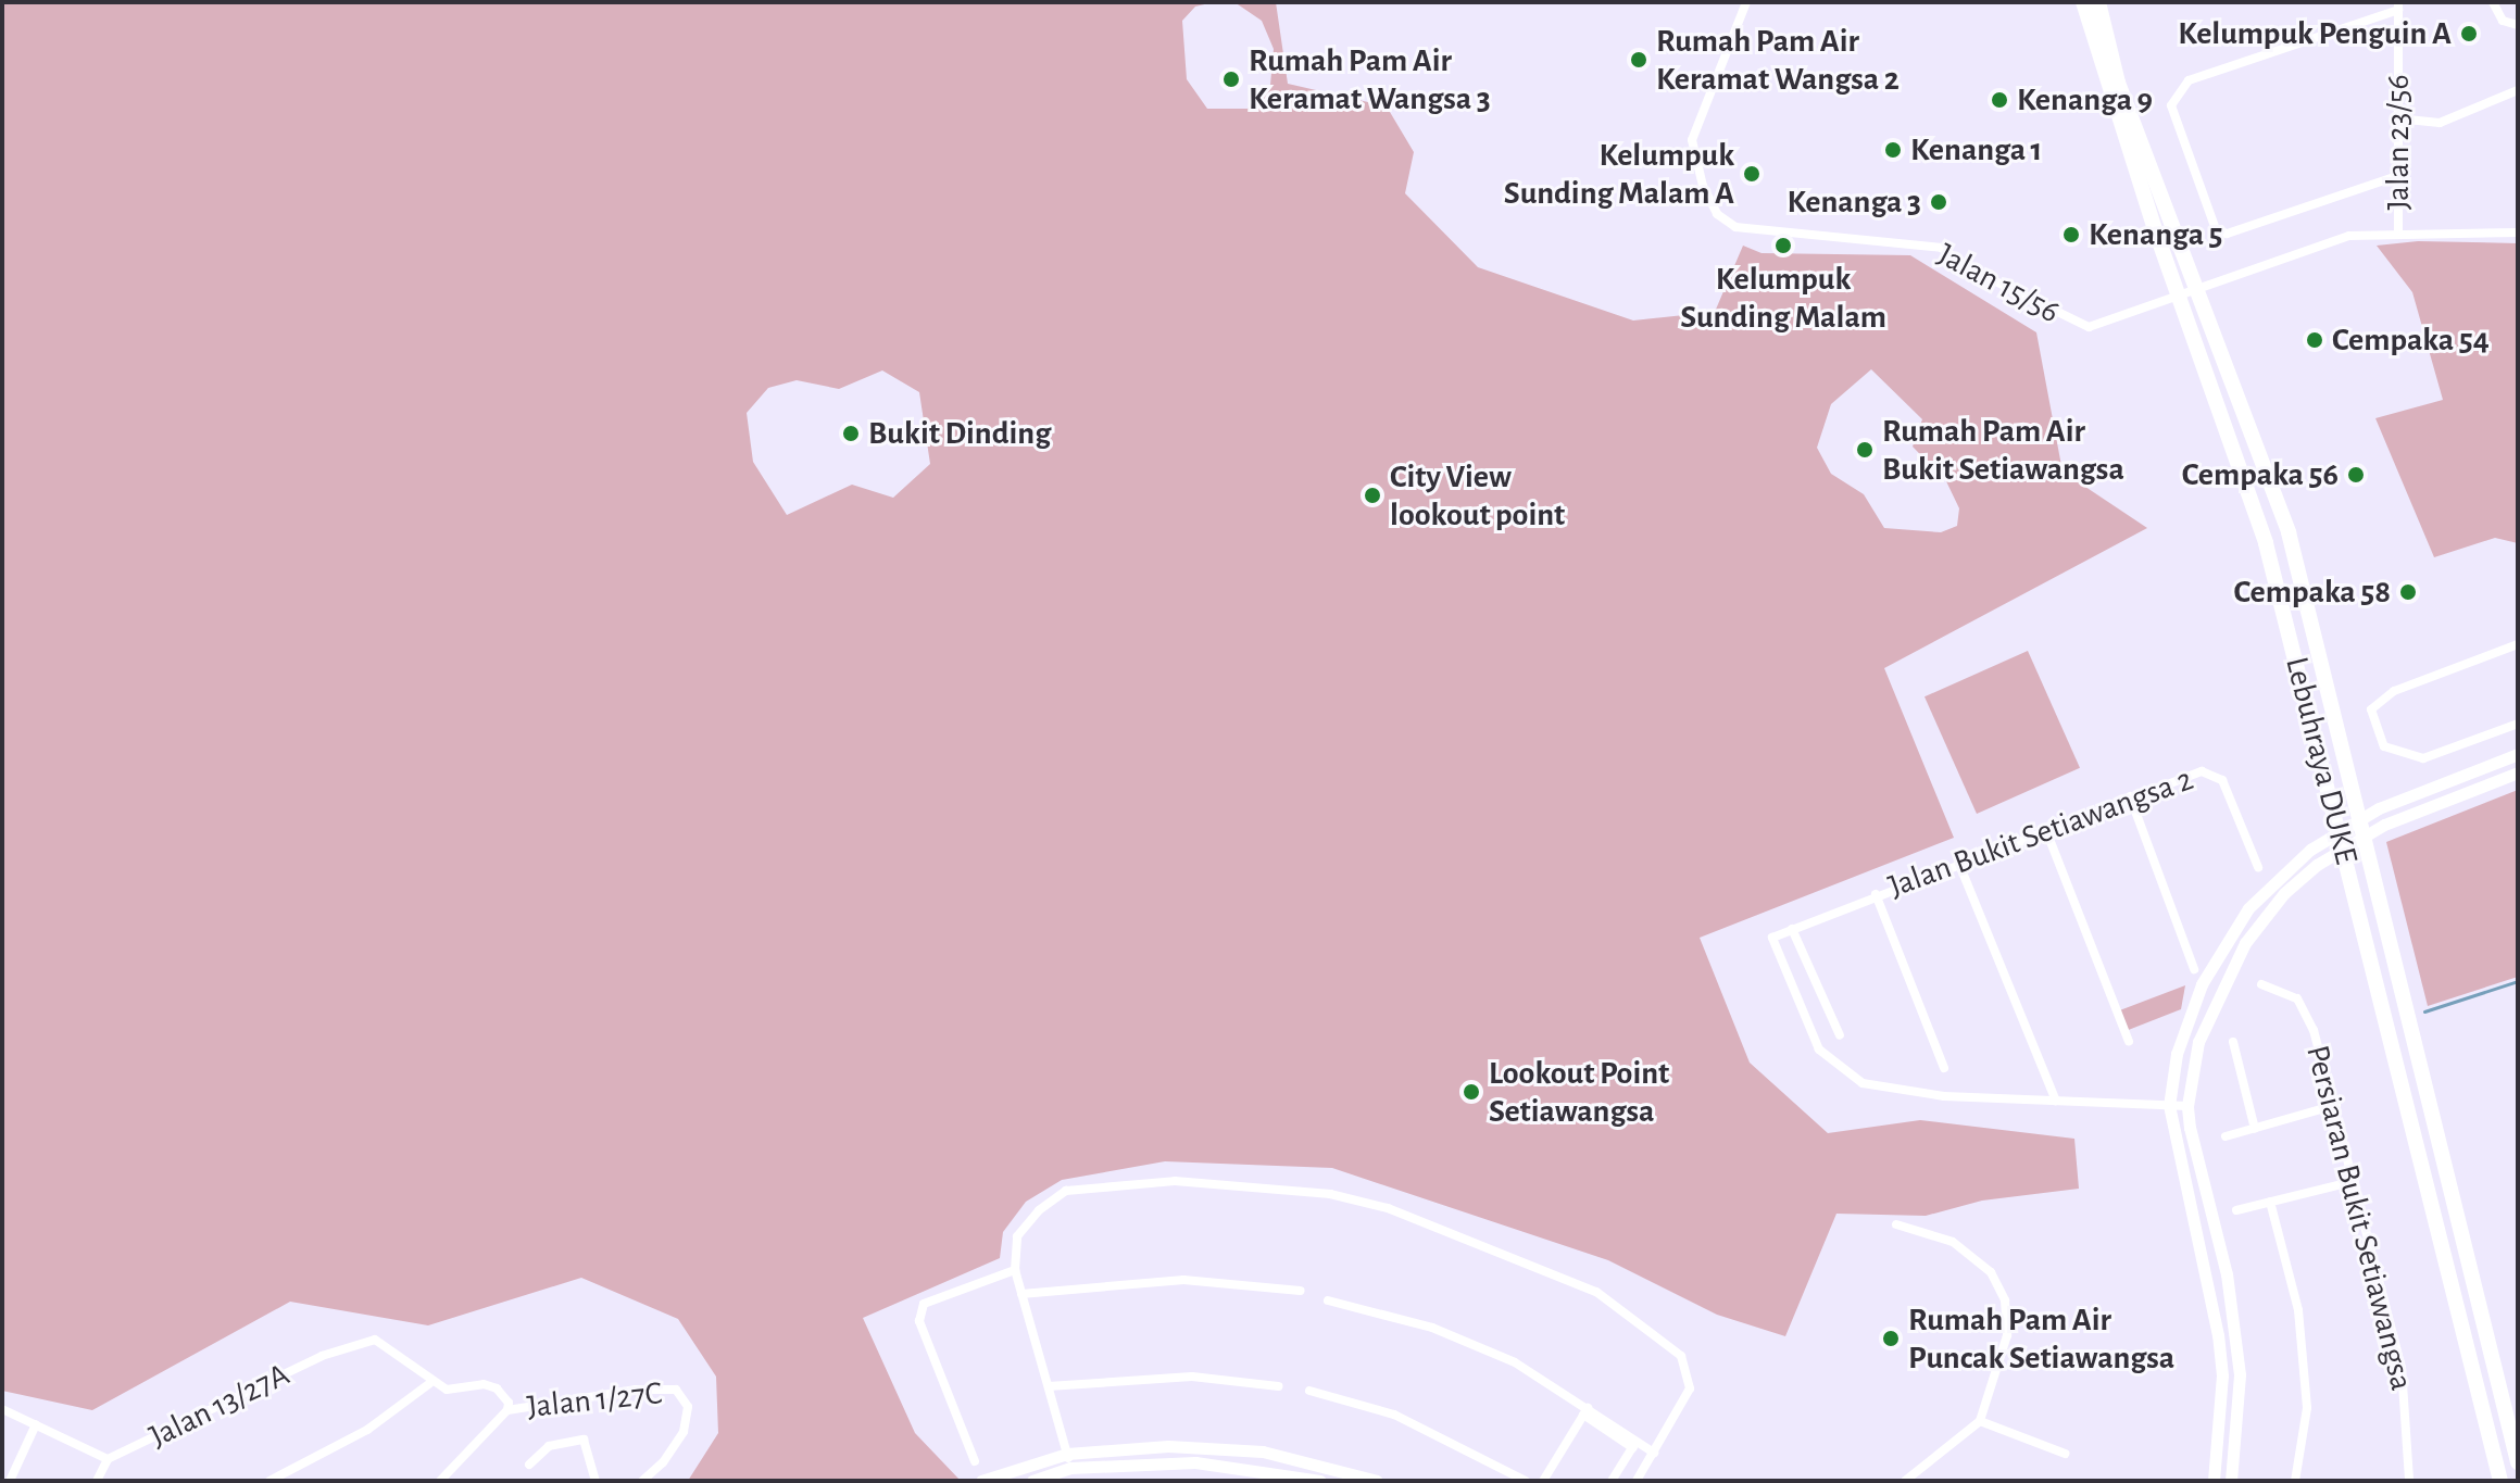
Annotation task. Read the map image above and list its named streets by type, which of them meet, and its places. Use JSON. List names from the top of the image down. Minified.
{"streets":{"highway":["Lebuhraya DUKE"],"street":["Jalan 23/56","Jalan 15/56","Jalan Bukit Setiawangsa 2","Persiaran Bukit Setiawangsa","Jalan 1/27C","Jalan 13/27A"]},"crossings":[["Jalan 23/56","Jalan 15/56"]],"places":["Kelumpuk Penguin A","Rumah Pam Air Keramat Wangsa 2","Rumah Pam Air Keramat Wangsa 3","Kenanga 9","Kenanga 1","Kelumpuk Sunding Malam A","Kenanga 3","Kenanga 5","Kelumpuk Sunding Malam","Cempaka 54","Bukit Dinding","Rumah Pam Air Bukit Setiawangsa","Cempaka 56","City View lookout point","Cempaka 58","Lookout Point Setiawangsa","Rumah Pam Air Puncak Setiawangsa"]}
